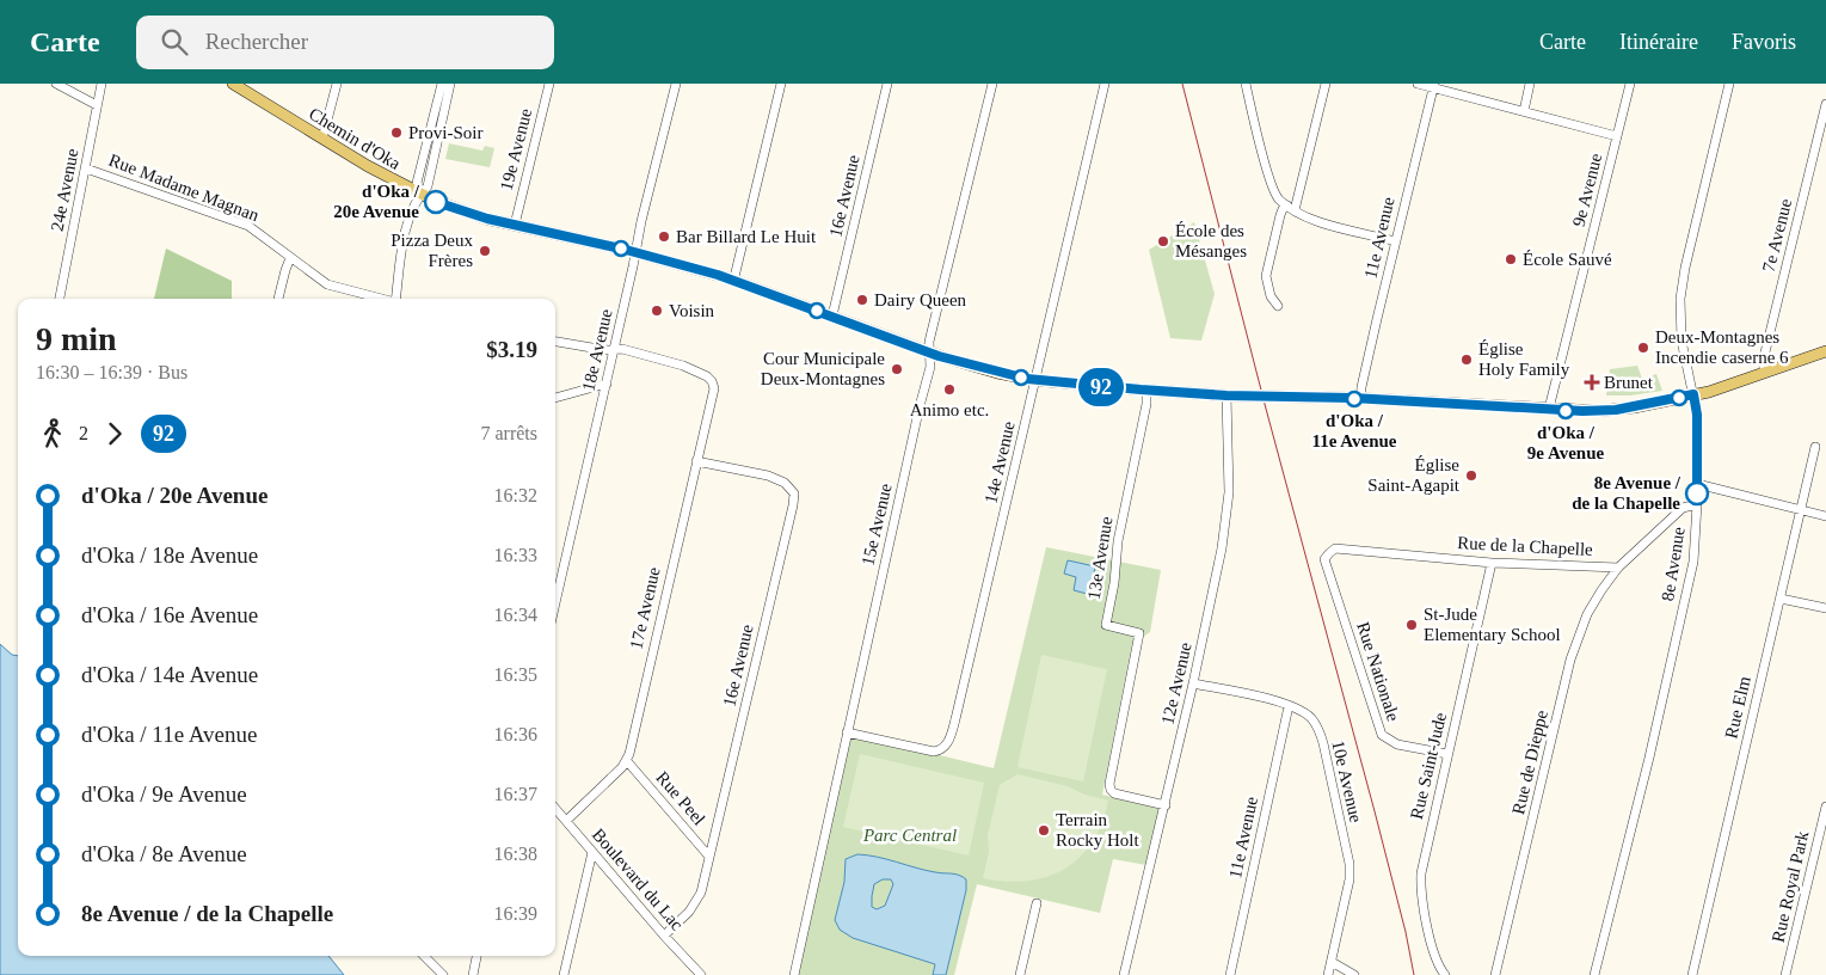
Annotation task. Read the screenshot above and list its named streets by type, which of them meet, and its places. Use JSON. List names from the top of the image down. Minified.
{"streets":{"main road":["Chemin d'Oka"],"street":["19e Avenue","Rue Madame Magnan","24e Avenue","9e Avenue","16e Avenue","7e Avenue","11e Avenue","18e Avenue","14e Avenue","15e Avenue","Rue de la Chapelle","13e Avenue","8e Avenue","17e Avenue","Rue Nationale","12e Avenue","Rue Elm","Rue de Dieppe","Rue Saint-Jude","10e Avenue","Rue Peel","Boulevard du Lac","Rue Royal Park"]},"crossings":[["Chemin d'Oka","19e Avenue"],["Chemin d'Oka","9e Avenue"],["Chemin d'Oka","16e Avenue"],["Chemin d'Oka","7e Avenue"],["Chemin d'Oka","11e Avenue"],["Chemin d'Oka","18e Avenue"],["Chemin d'Oka","14e Avenue"],["Chemin d'Oka","15e Avenue"],["Chemin d'Oka","13e Avenue"],["Chemin d'Oka","8e Avenue"],["Chemin d'Oka","12e Avenue"],["Rue Madame Magnan","24e Avenue"],["16e Avenue","17e Avenue"],["16e Avenue","Rue Peel"],["16e Avenue","Boulevard du Lac"],["11e Avenue","10e Avenue"],["18e Avenue","17e Avenue"],["14e Avenue","15e Avenue"],["Rue de la Chapelle","Rue Nationale"],["Rue de la Chapelle","Rue de Dieppe"],["Rue de la Chapelle","Rue Saint-Jude"],["13e Avenue","12e Avenue"],["17e Avenue","Rue Peel"],["Rue Nationale","Rue Saint-Jude"],["12e Avenue","10e Avenue"]],"parks":["Parc Central"],"places":{"other":["Provi-Soir","d'Oka / 20e Avenue","Bar Billard Le Huit","École des Mésanges","Pizza Deux Frères","École Sauvé","Dairy Queen","Voisin","Deux-Montagnes Incendie caserne 6","Église Holy Family","Cour Municipale Deux-Montagnes","Animo etc.","d'Oka / 11e Avenue","d'Oka / 9e Avenue","Église Saint-Agapit","8e Avenue / de la Chapelle","St-Jude Elementary School","Terrain Rocky Holt"],"health":["Brunet"]},"lines":["bus line 92"],"page":{"header":"Carte","search":"Rechercher","nav":["Carte","Itinéraire","Favoris"],"on_map":"92","heading":["9 min","16:30 – 16:39 · Bus","$3.19"],"legs":["2","92","7 arrêts"],"list":[{"name":"d'Oka / 20e Avenue","value":"16:32"},{"name":"d'Oka / 18e Avenue","value":"16:33"},{"name":"d'Oka / 16e Avenue","value":"16:34"},{"name":"d'Oka / 14e Avenue","value":"16:35"},{"name":"d'Oka / 11e Avenue","value":"16:36"},{"name":"d'Oka / 9e Avenue","value":"16:37"},{"name":"d'Oka / 8e Avenue","value":"16:38"},{"name":"8e Avenue / de la Chapelle","value":"16:39"}]}}
